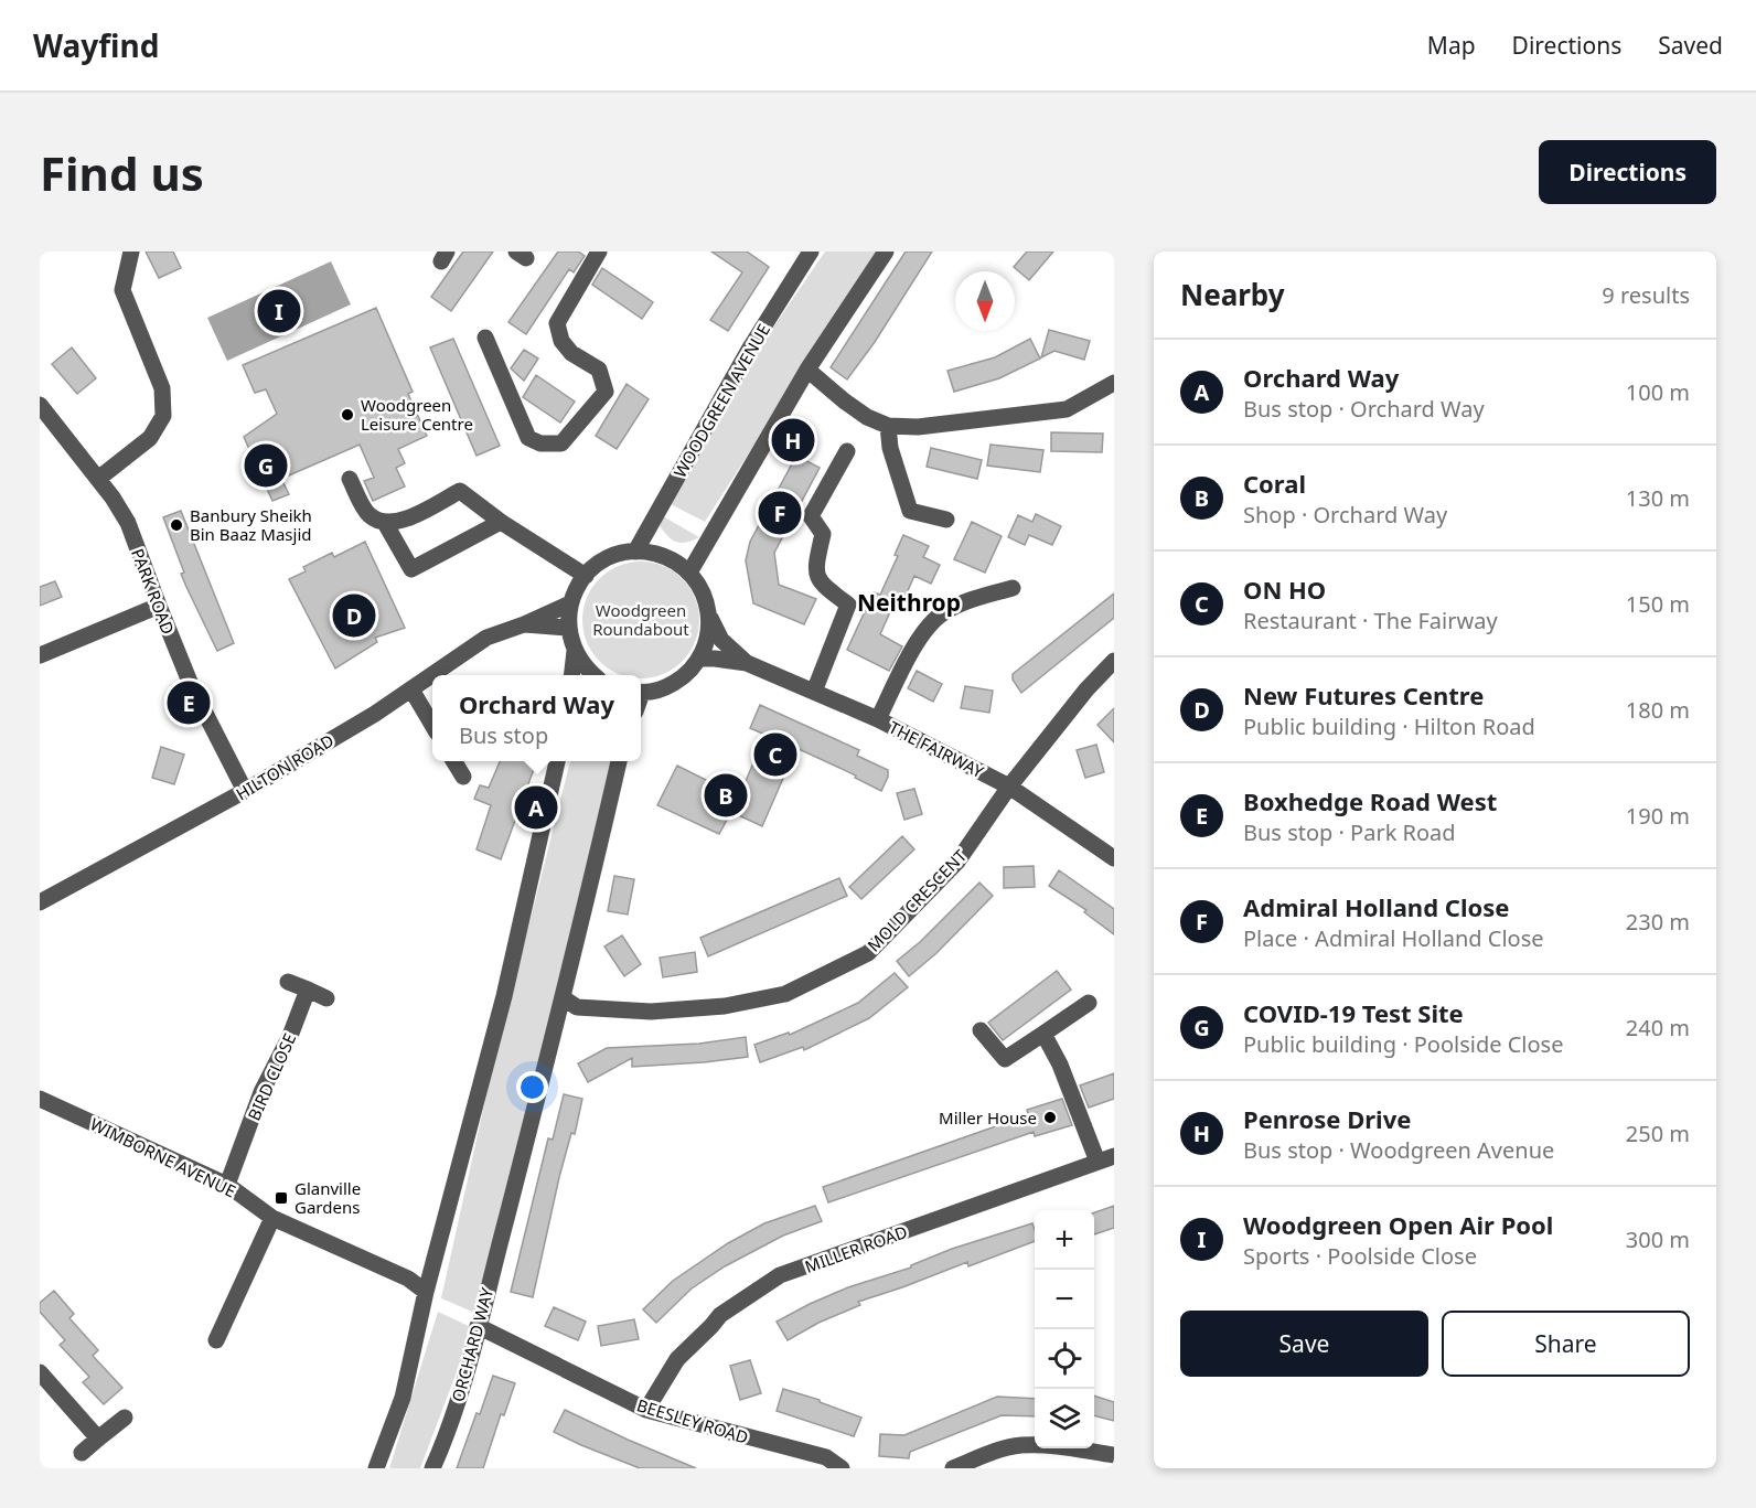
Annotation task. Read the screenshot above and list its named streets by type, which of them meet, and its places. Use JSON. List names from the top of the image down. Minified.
{"streets":{"street":["WOODGREEN AVENUE","PARK ROAD","THE FAIRWAY","HILTON ROAD","MOLD CRESCENT","BIRD CLOSE","WIMBORNE AVENUE","MILLER ROAD","ORCHARD WAY","BEESLEY ROAD"]},"crossings":[["PARK ROAD","HILTON ROAD"],["THE FAIRWAY","MOLD CRESCENT"],["MOLD CRESCENT","ORCHARD WAY"],["BIRD CLOSE","WIMBORNE AVENUE"],["MILLER ROAD","BEESLEY ROAD"],["ORCHARD WAY","BEESLEY ROAD"]],"districts":["Neithrop"],"parks":["Woodgreen Roundabout"],"places":{"other":["Woodgreen Leisure Centre","Banbury Sheikh Bin Baaz Masjid","Miller House"],"transit":["Glanville Gardens"]},"north":"bottom","page":{"header":"Wayfind","nav":["Map","Directions","Saved"],"buttons":["Directions",["Save","Share"]],"title":"Find us","heading":["Nearby","9 results"],"pins":["I","H","G","F","D","E","C","B","A"],"list":[{"mark":"A","name":"Orchard Way","note":"Bus stop · Orchard Way","value":"100 m"},{"mark":"B","name":"Coral","note":"Shop · Orchard Way","value":"130 m"},{"mark":"C","name":"ON HO","note":"Restaurant · The Fairway","value":"150 m"},{"mark":"D","name":"New Futures Centre","note":"Public building · Hilton Road","value":"180 m"},{"mark":"E","name":"Boxhedge Road West","note":"Bus stop · Park Road","value":"190 m"},{"mark":"F","name":"Admiral Holland Close","note":"Place · Admiral Holland Close","value":"230 m"},{"mark":"G","name":"COVID-19 Test Site","note":"Public building · Poolside Close","value":"240 m"},{"mark":"H","name":"Penrose Drive","note":"Bus stop · Woodgreen Avenue","value":"250 m"},{"mark":"I","name":"Woodgreen Open Air Pool","note":"Sports · Poolside Close","value":"300 m"}],"popup":["Orchard Way","Bus stop"],"map_buttons":["+","−"]}}
